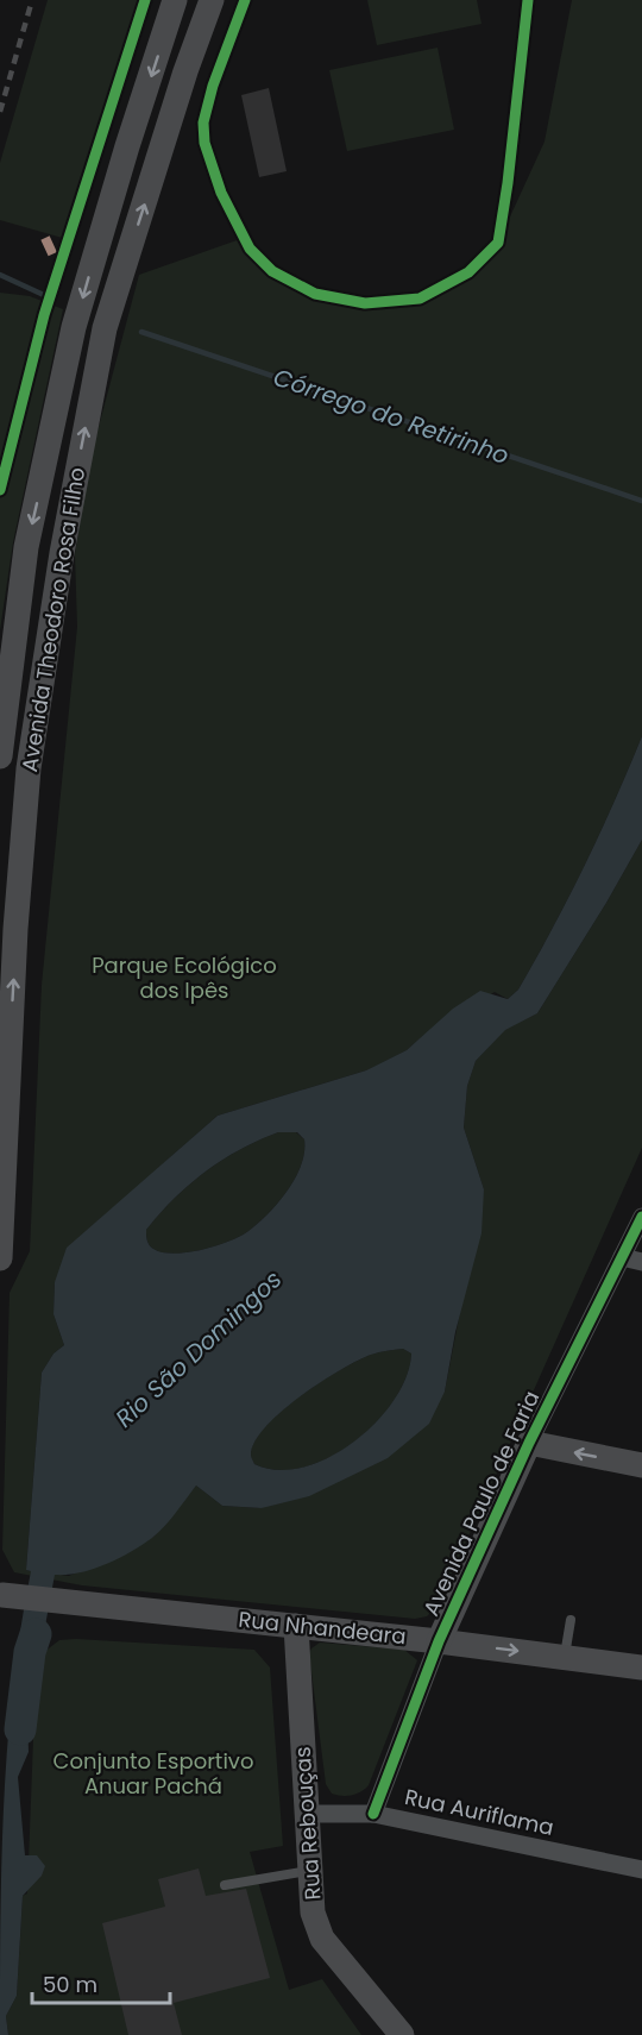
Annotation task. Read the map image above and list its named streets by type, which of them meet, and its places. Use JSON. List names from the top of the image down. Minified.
{"streets":{"main road":["Avenida Theodoro Rosa Filho","Avenida Paulo de Faria","Rua Nhandeara","Rua Rebouças"],"street":["Rua Auriflama"]},"crossings":[["Avenida Paulo de Faria","Rua Nhandeara"],["Avenida Paulo de Faria","Rua Auriflama"],["Rua Nhandeara","Rua Rebouças"],["Rua Auriflama","Rua Rebouças"]],"water":["Córrego do Retirinho","Rio São Domingos"],"parks":["Parque Ecológico dos Ipês","Conjunto Esportivo Anuar Pachá"],"scale_bar":"50 m"}
